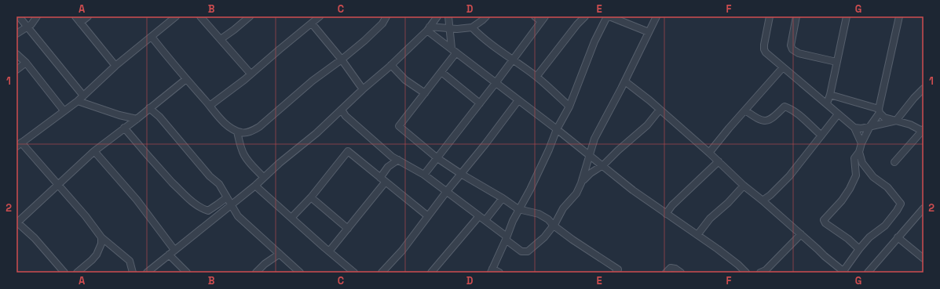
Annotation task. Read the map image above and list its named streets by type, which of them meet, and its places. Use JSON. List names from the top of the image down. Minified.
{"grid":{"columns":["A","B","C","D","E","F","G"],"rows":["1","2"]}}
